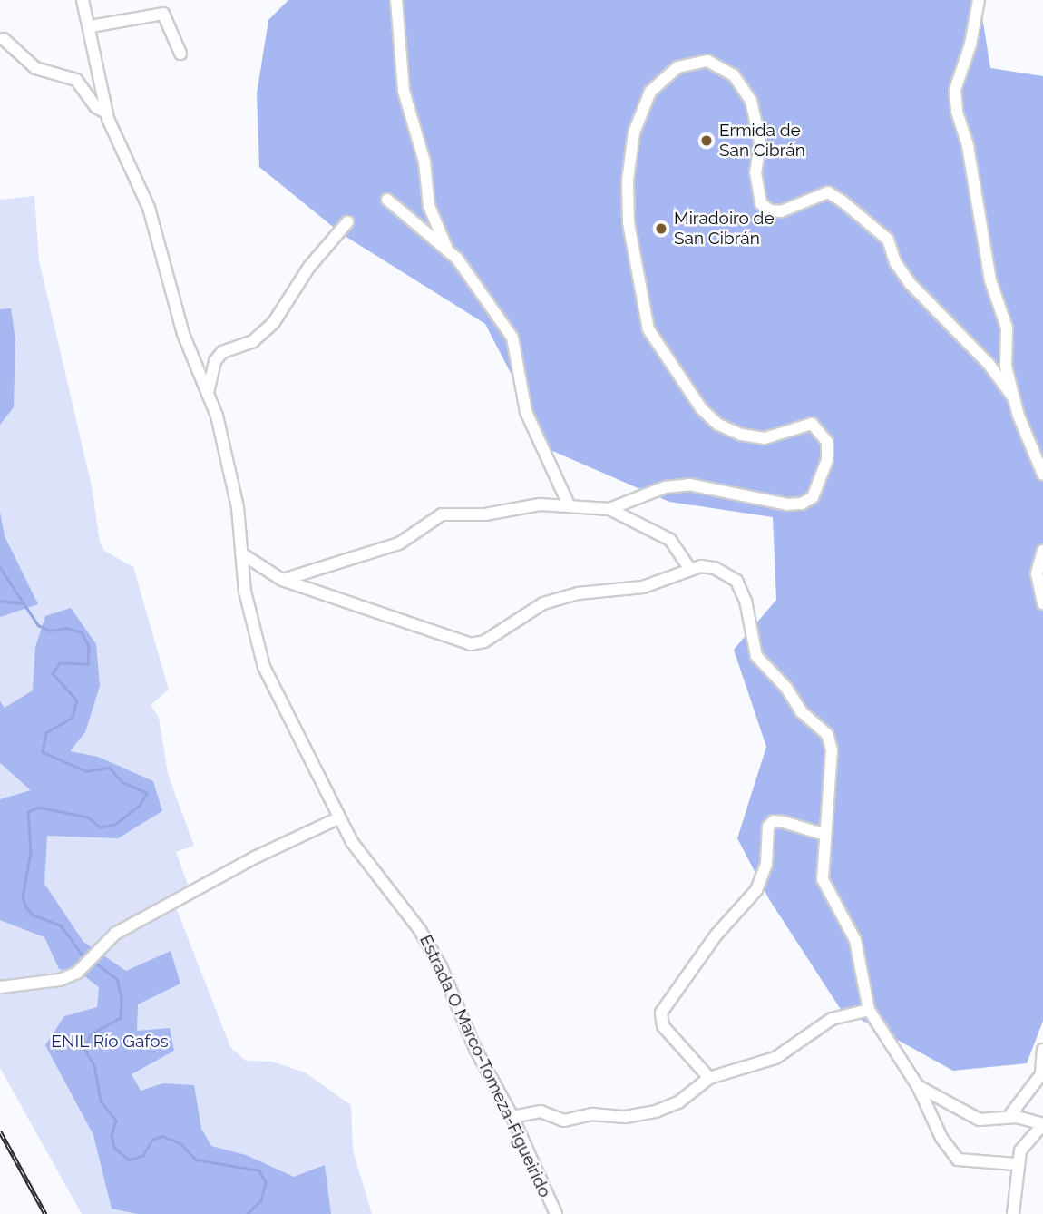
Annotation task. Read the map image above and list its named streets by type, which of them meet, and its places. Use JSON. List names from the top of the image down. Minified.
{"streets":{"street":["Estrada O Marco-Tomeza-Figueirido"]},"parks":["ENIL Río Gafos"],"places":["Ermida de San Cibrán","Miradoiro de San Cibrán"]}
